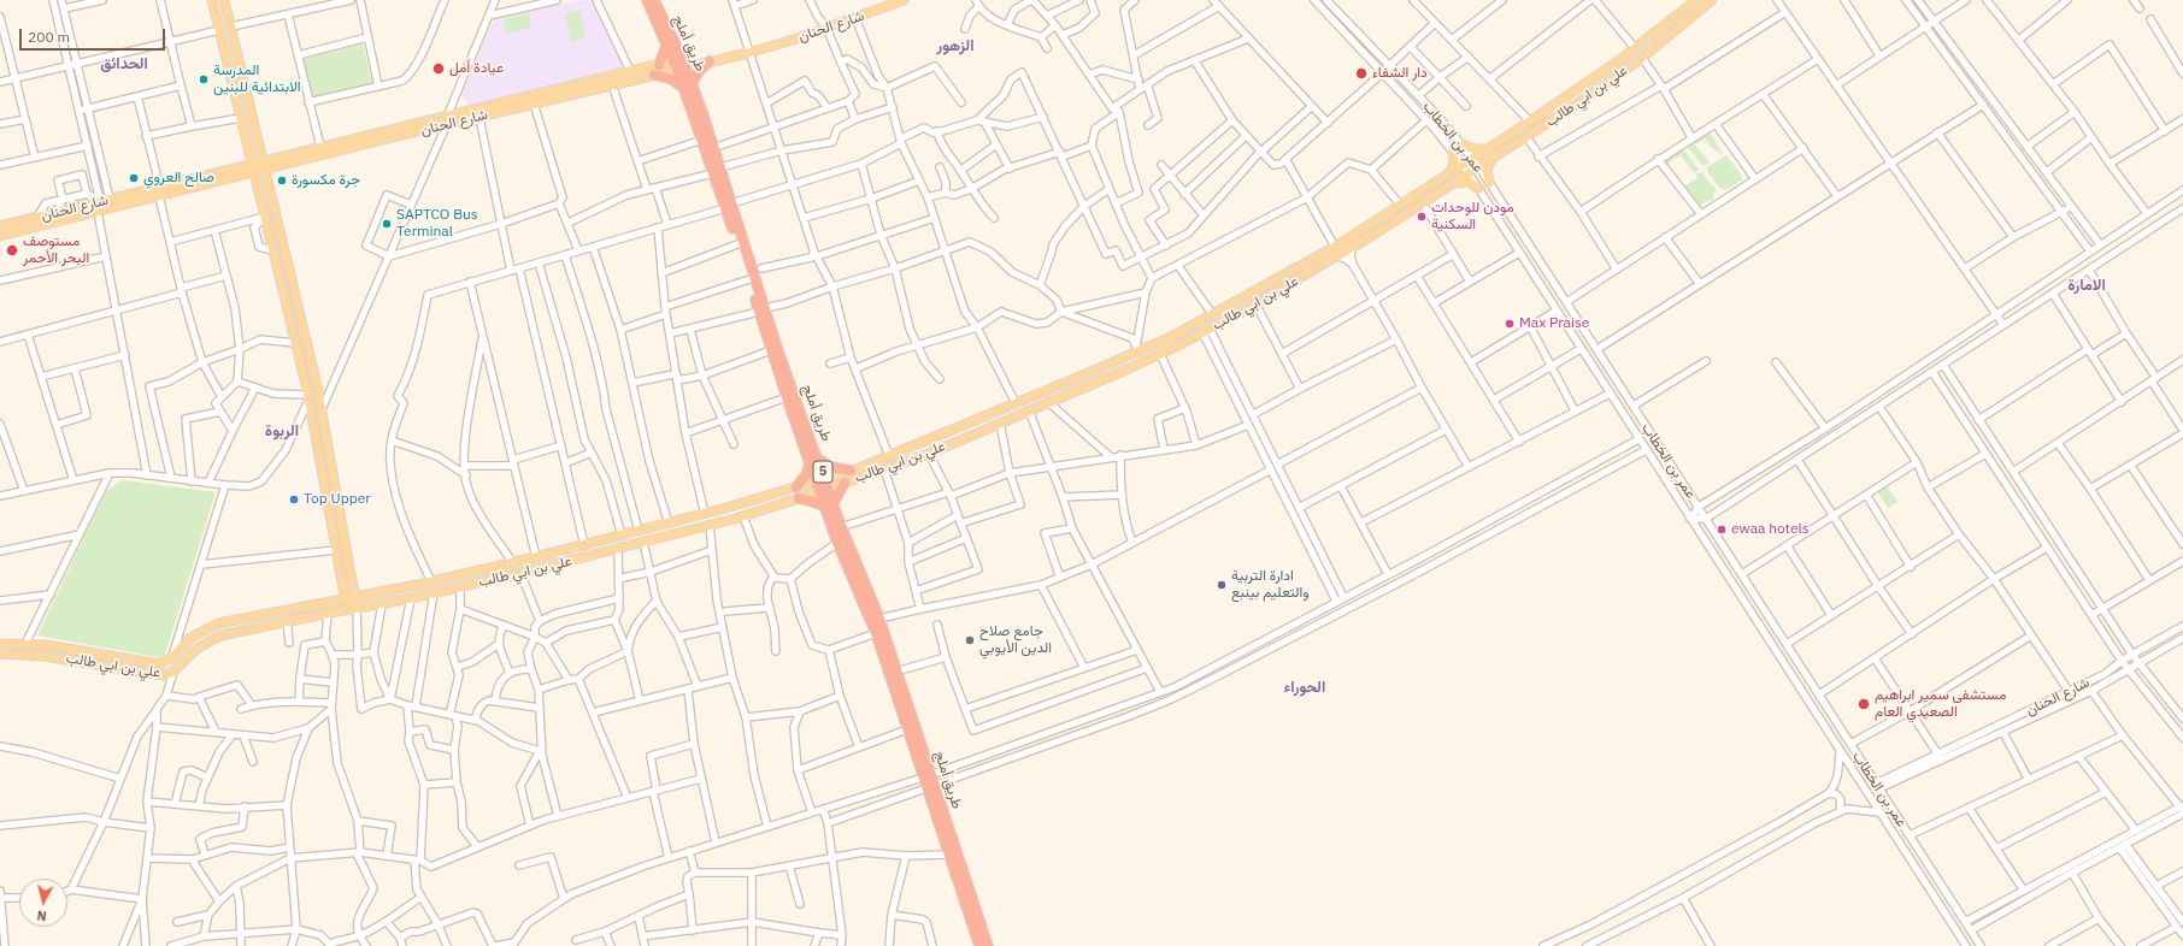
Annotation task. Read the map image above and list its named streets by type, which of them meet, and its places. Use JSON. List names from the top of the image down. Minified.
{"streets":{"highway":["طريق أملج","5"],"main road":["شارع الحنان","علي بن ابي طالب"],"street":["عمر بن الخطاب"]},"crossings":[["شارع الحنان","طريق أملج"],["شارع الحنان","عمر بن الخطاب"],["طريق أملج","علي بن ابي طالب"],["علي بن ابي طالب","عمر بن الخطاب"]],"districts":["الزهور","الحدائق","الامارة","الربوة","الحوراء"],"places":["عيادة أمل","دار الشفاء","المدرسة الابتدائية للبنين","صالح العروي","جرة مكسورة","مودن للوحدات السكنية","SAPTCO Bus Terminal","مستوصف البحر الأحمر","Max Praise","Top Upper","ewaa hotels","ادارة التربية والتعليم بينبع","جامع صلاح الدين الأيوبي","مستشفى سمير ابراهيم الصعيدي العام"],"scale_bar":"200 m","north":"bottom"}
